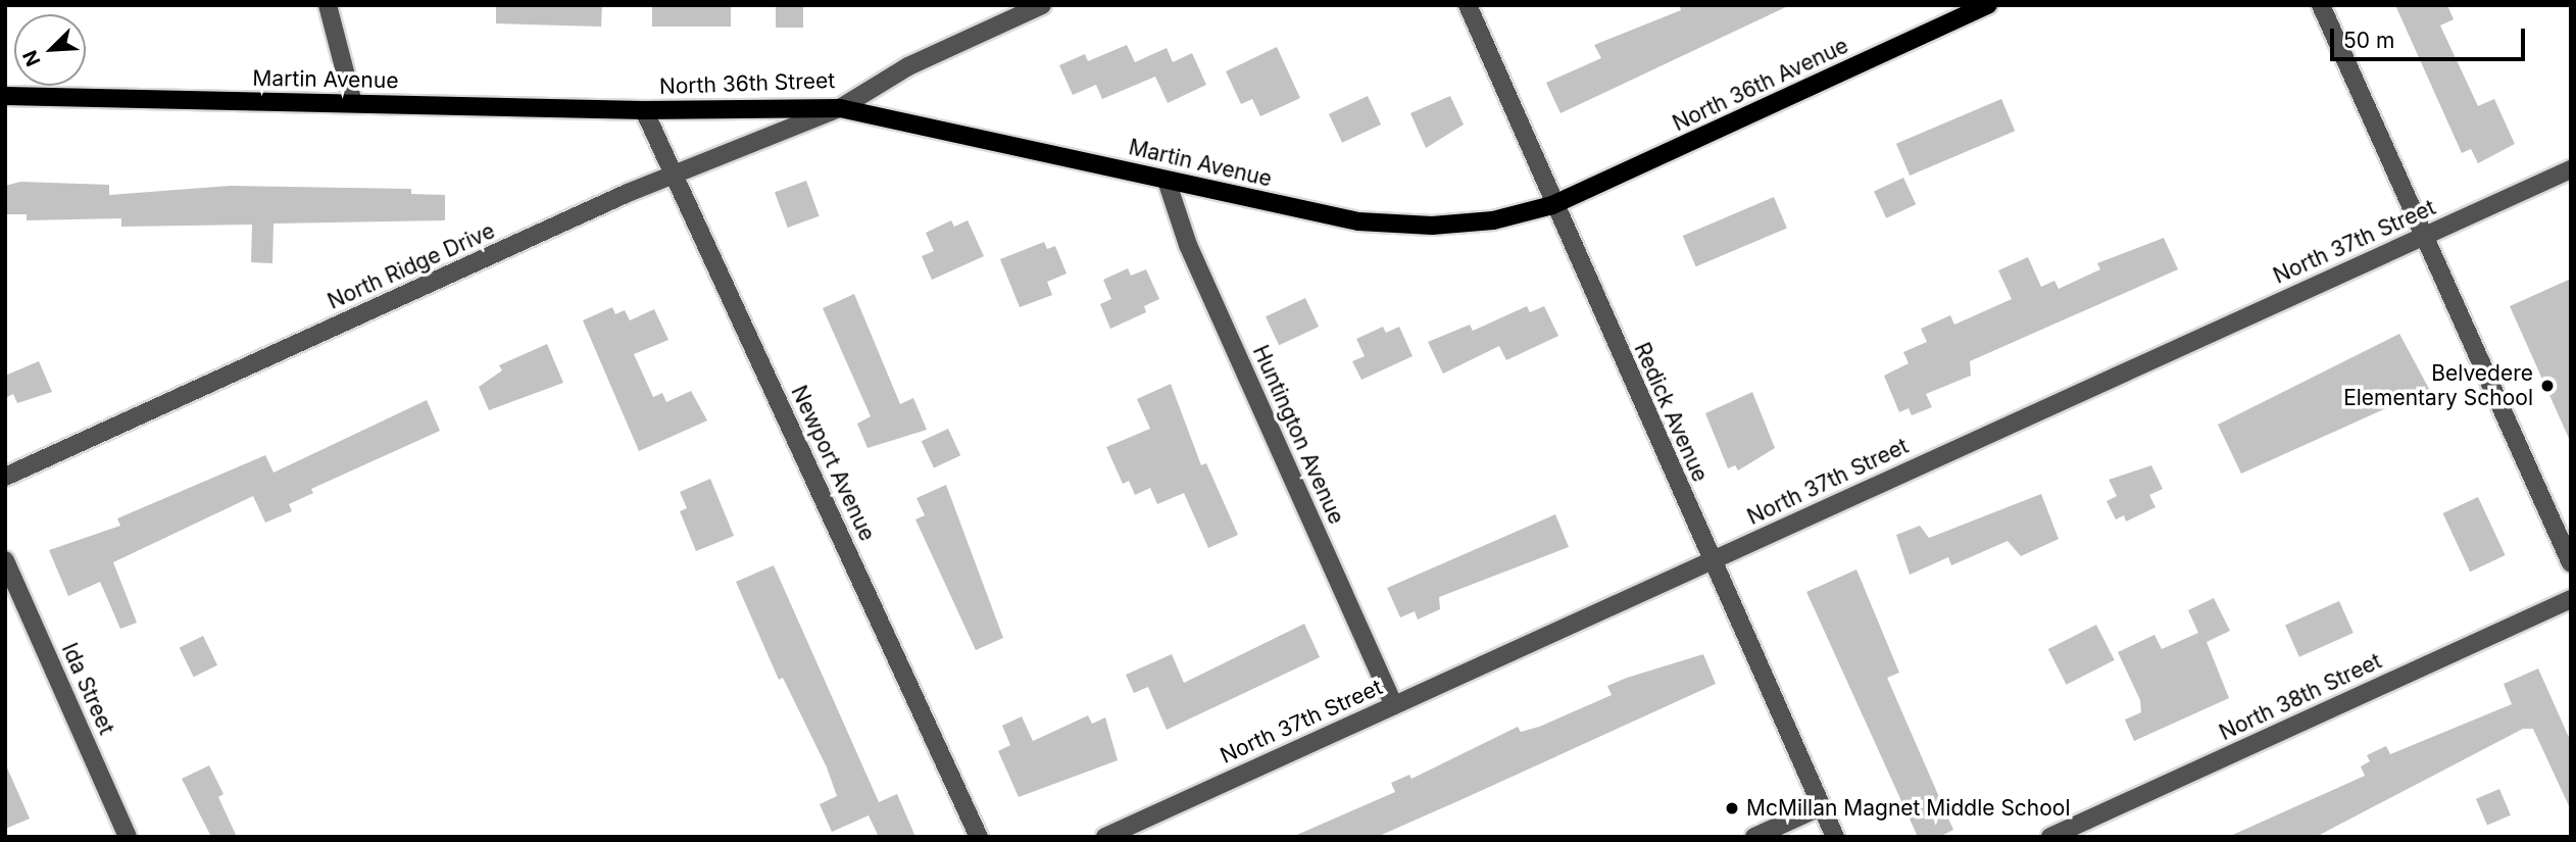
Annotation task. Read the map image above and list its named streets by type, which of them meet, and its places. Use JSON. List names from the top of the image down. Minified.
{"streets":{"main road":["Martin Avenue","North 36th Street","North 36th Avenue"],"street":["North 37th Street","North Ridge Drive","Redick Avenue","Huntington Avenue","Newport Avenue","Ida Street","North 38th Street"]},"crossings":[["Martin Avenue","North 36th Street"],["Martin Avenue","North 36th Avenue"],["Martin Avenue","North Ridge Drive"],["Martin Avenue","Redick Avenue"],["Martin Avenue","Huntington Avenue"],["Martin Avenue","Newport Avenue"],["North 36th Street","North Ridge Drive"],["North 36th Street","Newport Avenue"],["North 36th Avenue","Redick Avenue"],["North 37th Street","Redick Avenue"],["North 37th Street","Huntington Avenue"],["North Ridge Drive","Newport Avenue"]],"places":["Belvedere Elementary School","McMillan Magnet Middle School"],"scale_bar":"50 m","north":"bottom left"}
